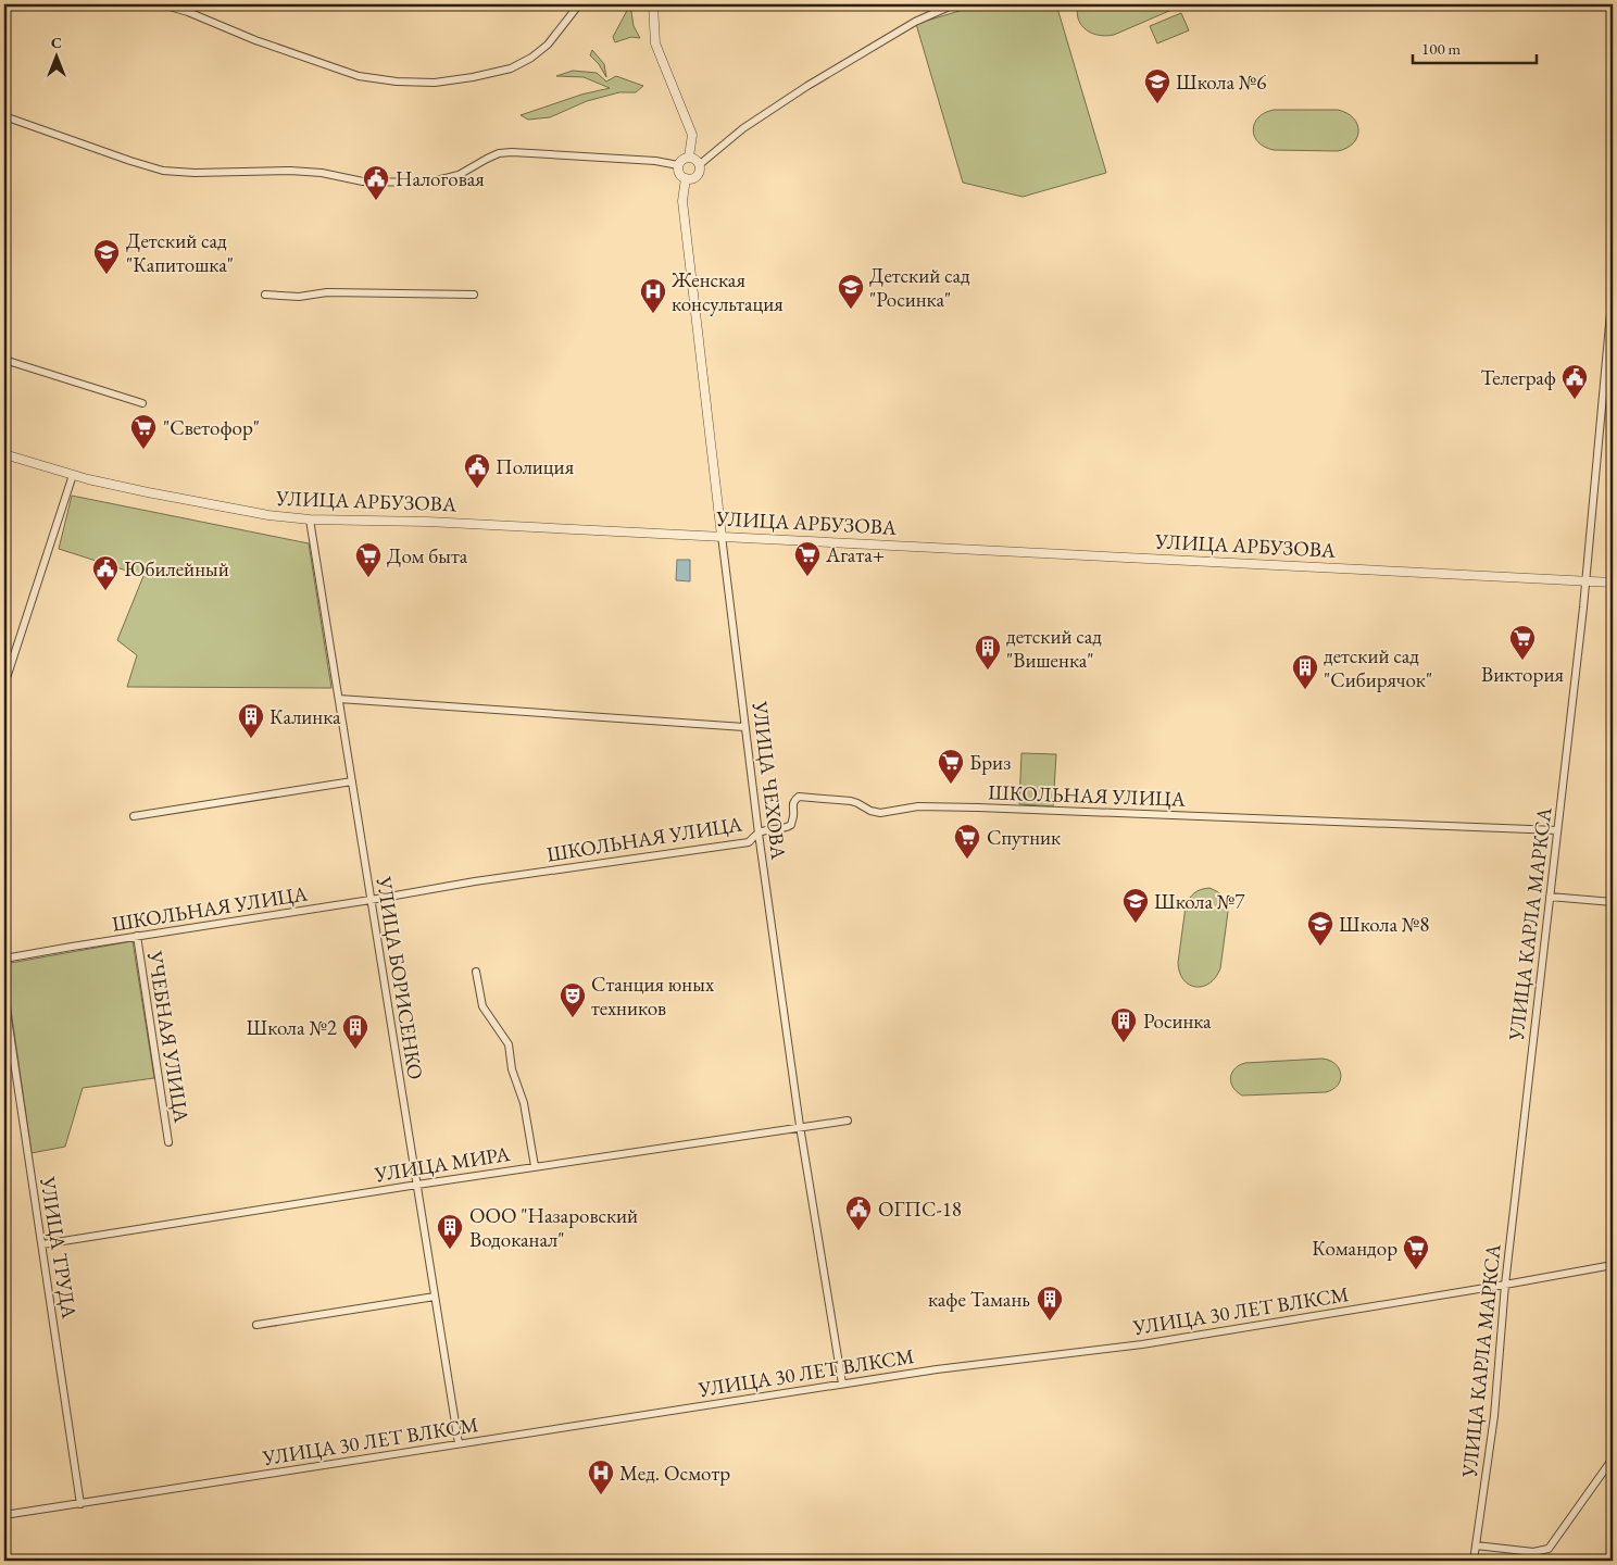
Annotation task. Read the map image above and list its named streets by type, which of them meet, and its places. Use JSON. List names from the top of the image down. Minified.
{"streets":{"street":["УЛИЦА АРБУЗОВА","УЛИЦА ЧЕХОВА","ШКОЛЬНАЯ УЛИЦА","УЛИЦА КАРЛА МАРКСА","УЛИЦА БОРИСЕНКО","УЧЕБНАЯ УЛИЦА","УЛИЦА МИРА","УЛИЦА ТРУДА","УЛИЦА 30 ЛЕТ ВЛКСМ"]},"crossings":[["УЛИЦА АРБУЗОВА","УЛИЦА ЧЕХОВА"],["УЛИЦА АРБУЗОВА","УЛИЦА КАРЛА МАРКСА"],["УЛИЦА АРБУЗОВА","УЛИЦА БОРИСЕНКО"],["УЛИЦА ЧЕХОВА","ШКОЛЬНАЯ УЛИЦА"],["УЛИЦА ЧЕХОВА","УЛИЦА МИРА"],["УЛИЦА ЧЕХОВА","УЛИЦА 30 ЛЕТ ВЛКСМ"],["ШКОЛЬНАЯ УЛИЦА","УЛИЦА КАРЛА МАРКСА"],["ШКОЛЬНАЯ УЛИЦА","УЛИЦА БОРИСЕНКО"],["ШКОЛЬНАЯ УЛИЦА","УЧЕБНАЯ УЛИЦА"],["УЛИЦА КАРЛА МАРКСА","УЛИЦА 30 ЛЕТ ВЛКСМ"],["УЛИЦА БОРИСЕНКО","УЛИЦА МИРА"],["УЛИЦА БОРИСЕНКО","УЛИЦА 30 ЛЕТ ВЛКСМ"],["УЛИЦА МИРА","УЛИЦА ТРУДА"],["УЛИЦА ТРУДА","УЛИЦА 30 ЛЕТ ВЛКСМ"]],"places":{"school or university":["Школа №6","Детский сад \"Капитошка\"","Детский сад \"Росинка\"","Школа №7","Школа №8"],"public building":["Налоговая","Телеграф","Полиция","Юбилейный","ОГПС-18"],"hospital":["Женская консультация","Мед. Осмотр"],"supermarket":["\"Светофор\"","Агата+","Дом быта","Виктория","Бриз","Спутник","Командор"],"building":["детский сад \"Вишенка\"","детский сад \"Сибирячок\"","Калинка","Росинка","Школа №2","ООО \"Назаровский Водоканал\"","кафе Тамань"],"theatre":["Станция юных техников"]},"scale_bar":"100 m","north":"top"}
